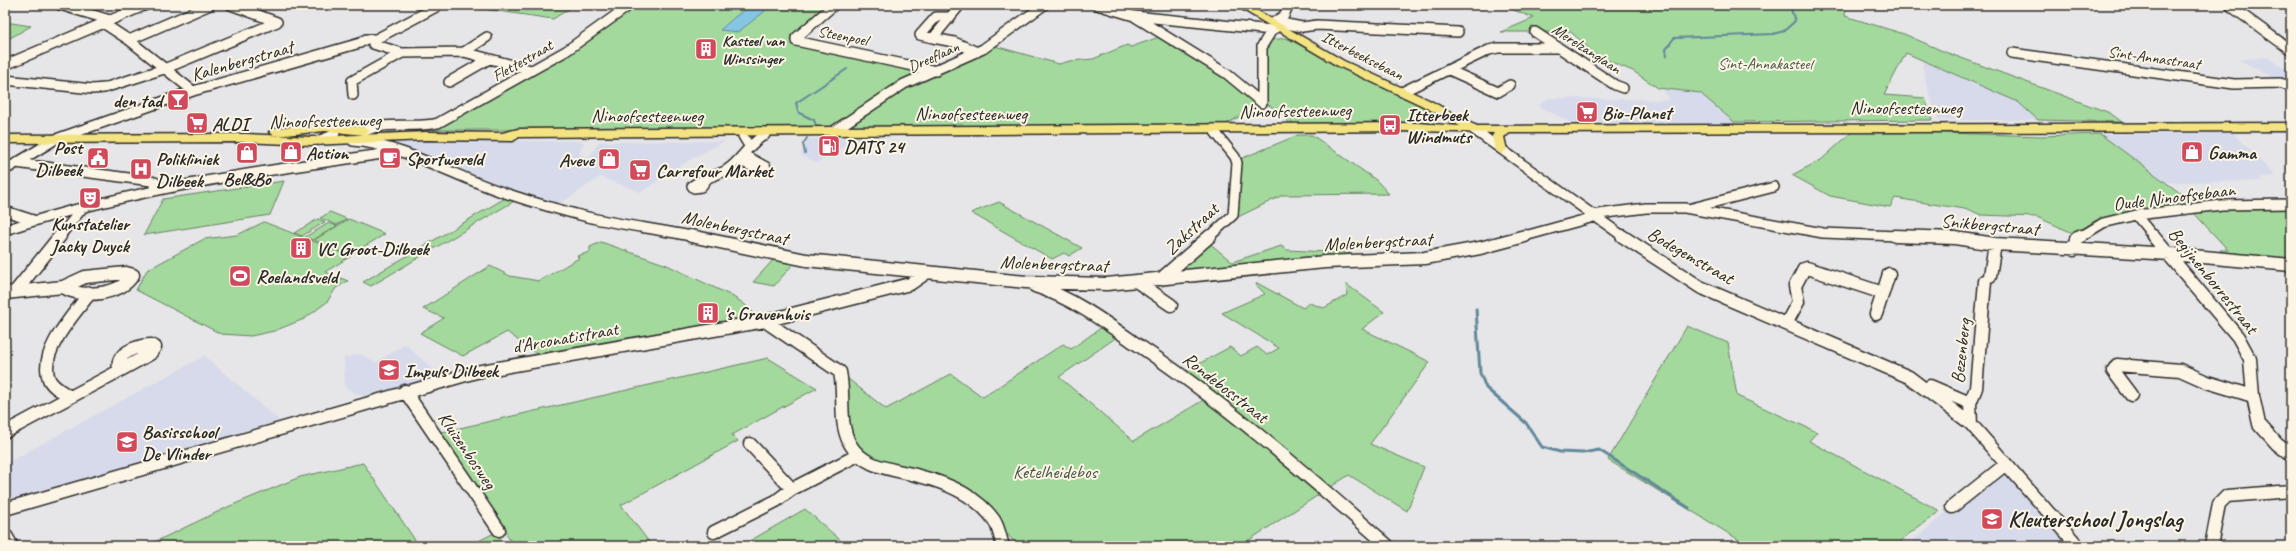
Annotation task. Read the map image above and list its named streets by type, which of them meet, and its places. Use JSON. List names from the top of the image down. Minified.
{"streets":{"main road":["Itterbeeksebaan","Ninoofsesteenweg"],"street":["Steenpoel","Merelzanglaan","Dreeflaan","Sint-Annastraat","Kalenbergstraat","Flettestraat","Oude Ninoofsebaan","Snikbergstraat","Molenbergstraat","Zakstraat","Bodegemstraat","Begijnenborrestraat","d'Arconatistraat","Bezenberg","Rondebosstraat","Kluizenbosweg"]},"crossings":[["Steenpoel","Dreeflaan"],["Itterbeeksebaan","Ninoofsesteenweg"],["Itterbeeksebaan","Bodegemstraat"],["Dreeflaan","Ninoofsesteenweg"],["Kalenbergstraat","Ninoofsesteenweg"],["Flettestraat","Ninoofsesteenweg"],["Ninoofsesteenweg","Molenbergstraat"],["Ninoofsesteenweg","Zakstraat"],["Ninoofsesteenweg","Bodegemstraat"],["Oude Ninoofsebaan","Snikbergstraat"],["Oude Ninoofsebaan","Begijnenborrestraat"],["Snikbergstraat","Molenbergstraat"],["Snikbergstraat","Bodegemstraat"],["Snikbergstraat","Begijnenborrestraat"],["Snikbergstraat","Bezenberg"],["Molenbergstraat","Zakstraat"],["Molenbergstraat","Bodegemstraat"],["Molenbergstraat","d'Arconatistraat"],["Molenbergstraat","Rondebosstraat"],["Bodegemstraat","Bezenberg"],["d'Arconatistraat","Kluizenbosweg"]],"parks":["Sint-Annakasteel","Ketelheidebos"],"places":{"building":["Kasteel van Winssinger","VC Groot-Dilbeek","'s Gravenhuis"],"bar":["den tad"],"supermarket":["Bio-Planet","ALDI","Carrefour Market"],"bus stop":["Itterbeek Windmuts"],"fuel station":["DATS 24"],"shop":["Action","Gamma","Bel&Bo","Aveve"],"public building":["Post Dilbeek"],"cafe":["Sportwereld"],"hospital":["Polikliniek Dilbeek"],"theatre":["Kunstatelier Jacky Duyck"],"sports":["Roelandsveld"],"school or university":["Impuls Dilbeek","Basisschool De Vlinder","Kleuterschool Jongslag"]}}
